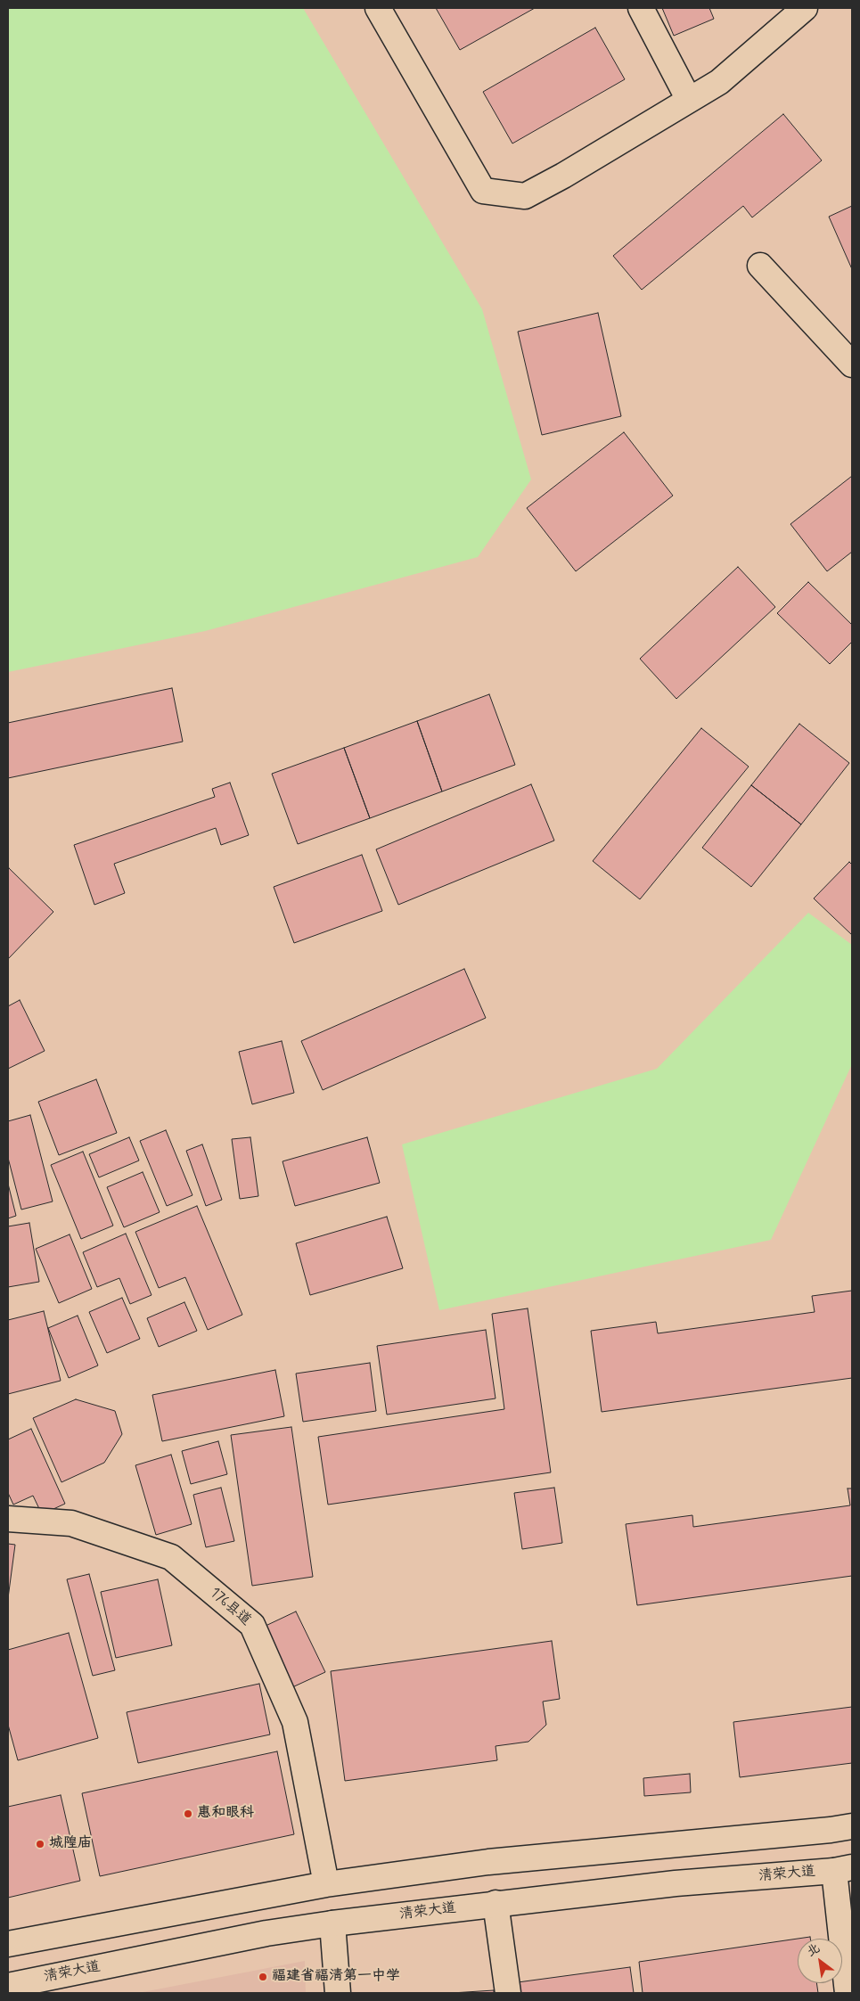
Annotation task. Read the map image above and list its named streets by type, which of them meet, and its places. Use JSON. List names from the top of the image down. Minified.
{"streets":{"main road":["176县道","清荣大道"]},"places":["惠和眼科","城隍庙","福建省福清第一中学"],"north":"top left"}
